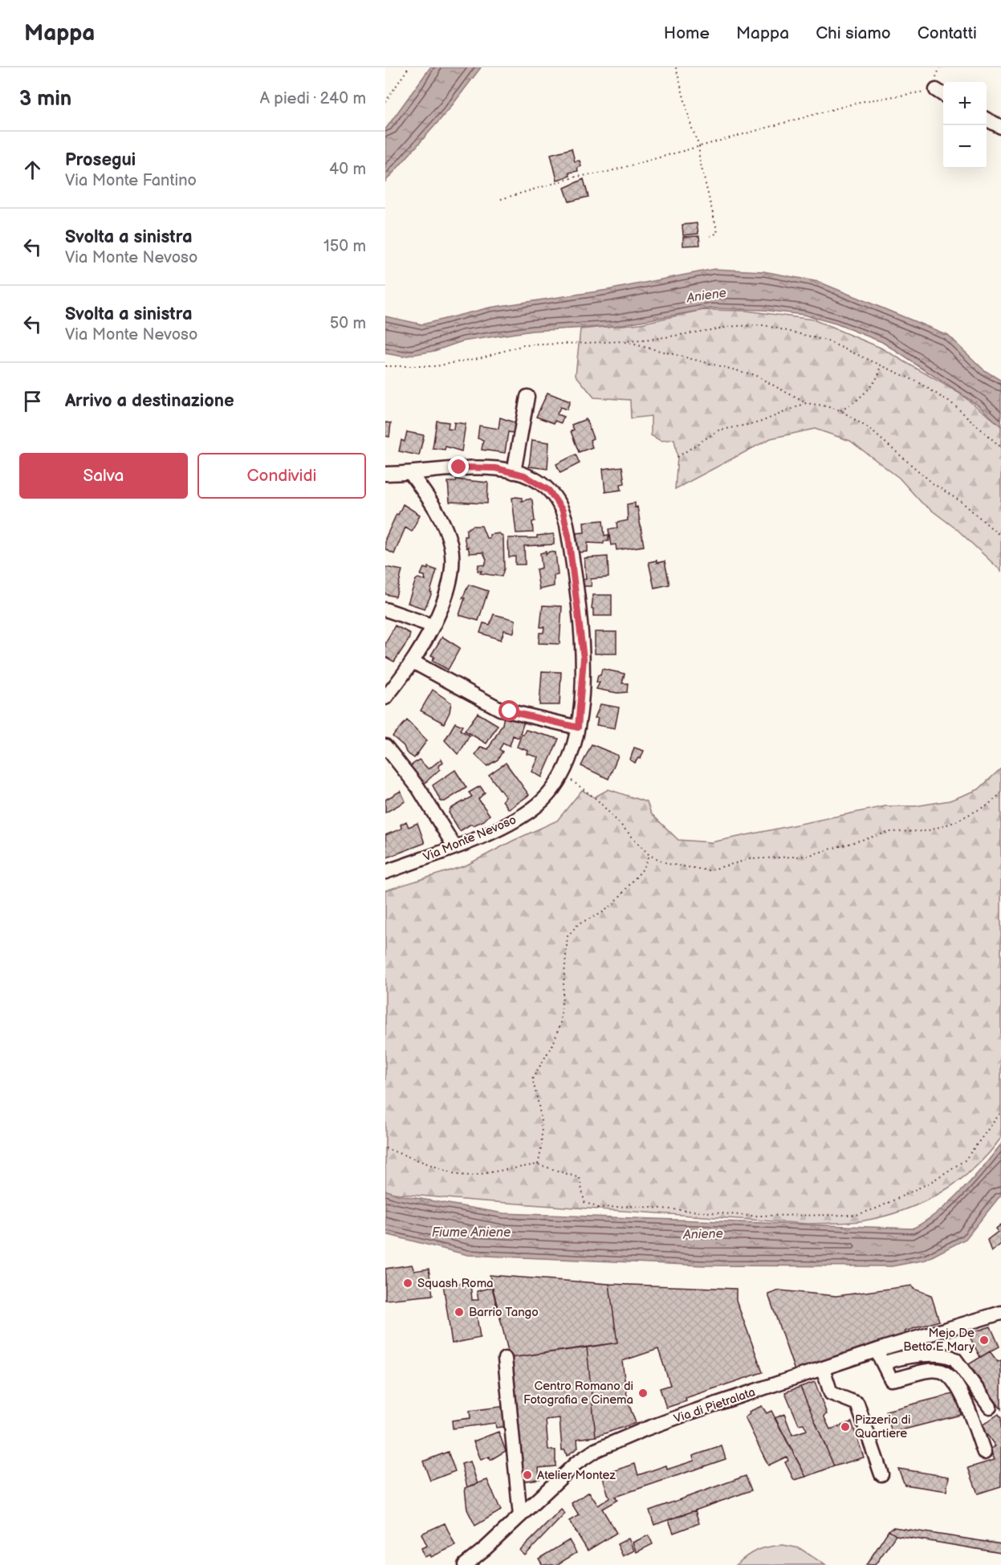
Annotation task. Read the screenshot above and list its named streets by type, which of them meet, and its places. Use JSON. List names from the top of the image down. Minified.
{"streets":{"street":["Via Monte Nevoso","Via di Pietralata"]},"water":["Aniene","Fiume Aniene"],"places":["Squash Roma","Barrio Tango","Mejo De Betto E Mary","Centro Romano di Fotografia e Cinema","Pizzeria di Quartiere","Atelier Montez"],"page":{"header":"Mappa","nav":["Home","Mappa","Chi siamo","Contatti"],"heading":["3 min","A piedi · 240 m"],"map_buttons":["+","−"],"list":[["Prosegui","Via Monte Fantino","40 m"],["Svolta a sinistra","Via Monte Nevoso","150 m"],["Svolta a sinistra","Via Monte Nevoso","50 m"],"Arrivo a destinazione"],"buttons":["Salva","Condividi"]}}
